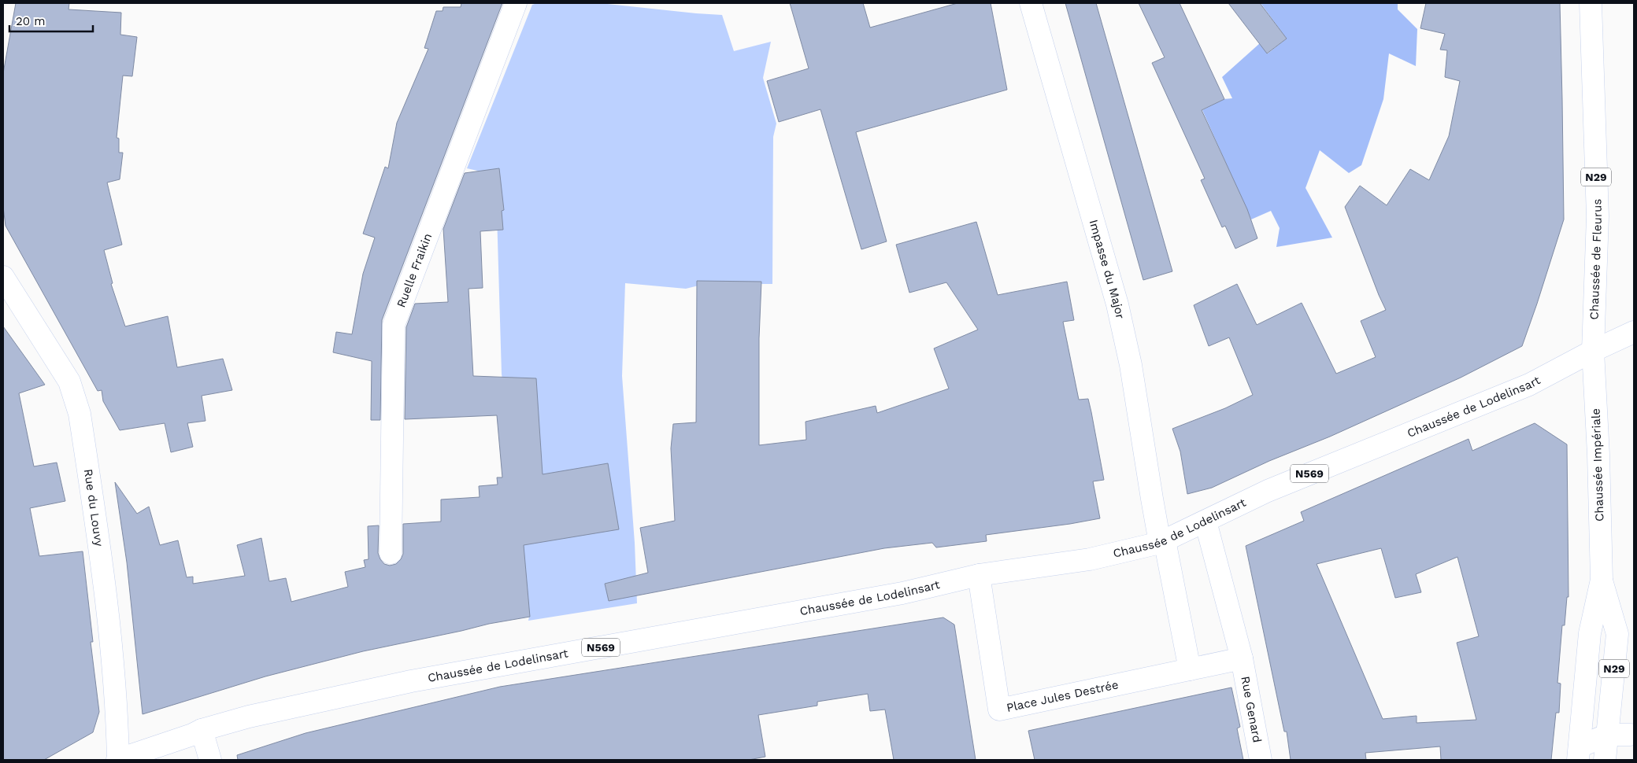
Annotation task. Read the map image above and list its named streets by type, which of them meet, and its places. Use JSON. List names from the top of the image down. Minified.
{"streets":{"main road":["N29","Chaussée de Fleurus","Impasse du Major","Ruelle Fraikin","Chaussée de Lodelinsart","Chaussée Impériale","N569","Rue du Louvy","Place Jules Destrée","Rue Genard"]},"crossings":[["Chaussée de Fleurus","Chaussée de Lodelinsart"],["Chaussée de Fleurus","Chaussée Impériale"],["Chaussée de Fleurus","N569"],["Impasse du Major","Chaussée de Lodelinsart"],["Chaussée de Lodelinsart","Chaussée Impériale"],["Chaussée de Lodelinsart","N569"],["Chaussée de Lodelinsart","Rue du Louvy"],["Chaussée de Lodelinsart","Place Jules Destrée"],["Chaussée Impériale","N569"],["Place Jules Destrée","Rue Genard"]],"scale_bar":"20 m"}
